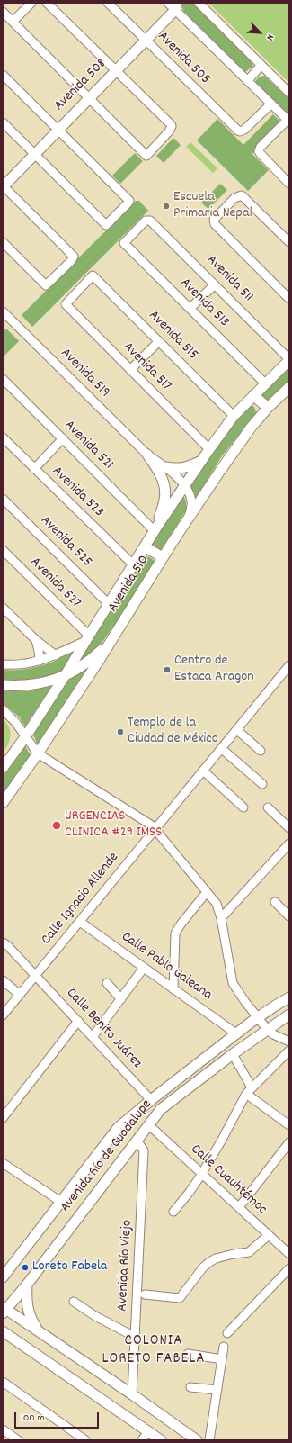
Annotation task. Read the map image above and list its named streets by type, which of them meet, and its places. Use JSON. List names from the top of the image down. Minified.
{"streets":{"main road":["Avenida 508","Avenida 510","Avenida Río de Guadalupe"],"street":["Avenida 505","Avenida 511","Avenida 513","Avenida 515","Avenida 517","Avenida 519","Avenida 521","Avenida 523","Avenida 525","Avenida 527","Calle Ignacio Allende","Calle Pablo Galeana","Calle Benito Juárez","Calle Cuauhtémoc","Avenida Río Viejo"]},"crossings":[["Avenida 505","Avenida 508"],["Avenida 511","Avenida 513"],["Avenida 511","Avenida 510"],["Avenida 513","Avenida 510"],["Avenida 515","Avenida 517"],["Avenida 515","Avenida 510"],["Avenida 517","Avenida 510"],["Avenida 519","Avenida 510"],["Avenida 521","Avenida 510"],["Avenida 523","Avenida 510"],["Avenida 525","Avenida 510"],["Avenida 527","Avenida 510"],["Calle Ignacio Allende","Calle Pablo Galeana"],["Calle Ignacio Allende","Calle Benito Juárez"],["Calle Pablo Galeana","Avenida Río de Guadalupe"],["Calle Benito Juárez","Avenida Río de Guadalupe"],["Avenida Río de Guadalupe","Calle Cuauhtémoc"],["Avenida Río de Guadalupe","Avenida Río Viejo"]],"districts":["COLONIA LORETO FABELA"],"places":["Escuela Primaria Nepal","Centro de Estaca Aragon","Templo de la Ciudad de México","URGENCIAS CLINICA #29 IMSS","Loreto Fabela"],"scale_bar":"100 m","north":"bottom right"}
